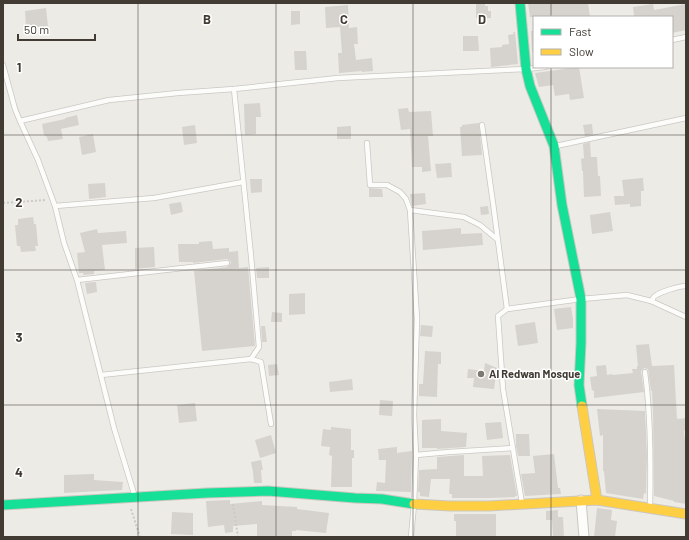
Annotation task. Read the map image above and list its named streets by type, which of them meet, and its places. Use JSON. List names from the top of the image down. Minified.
{"places":["Al Redwan Mosque"],"legend":["Fast","Slow"],"scale_bar":"50 m","grid":{"columns":["B","C","D"],"rows":["1","2","3","4"]}}
